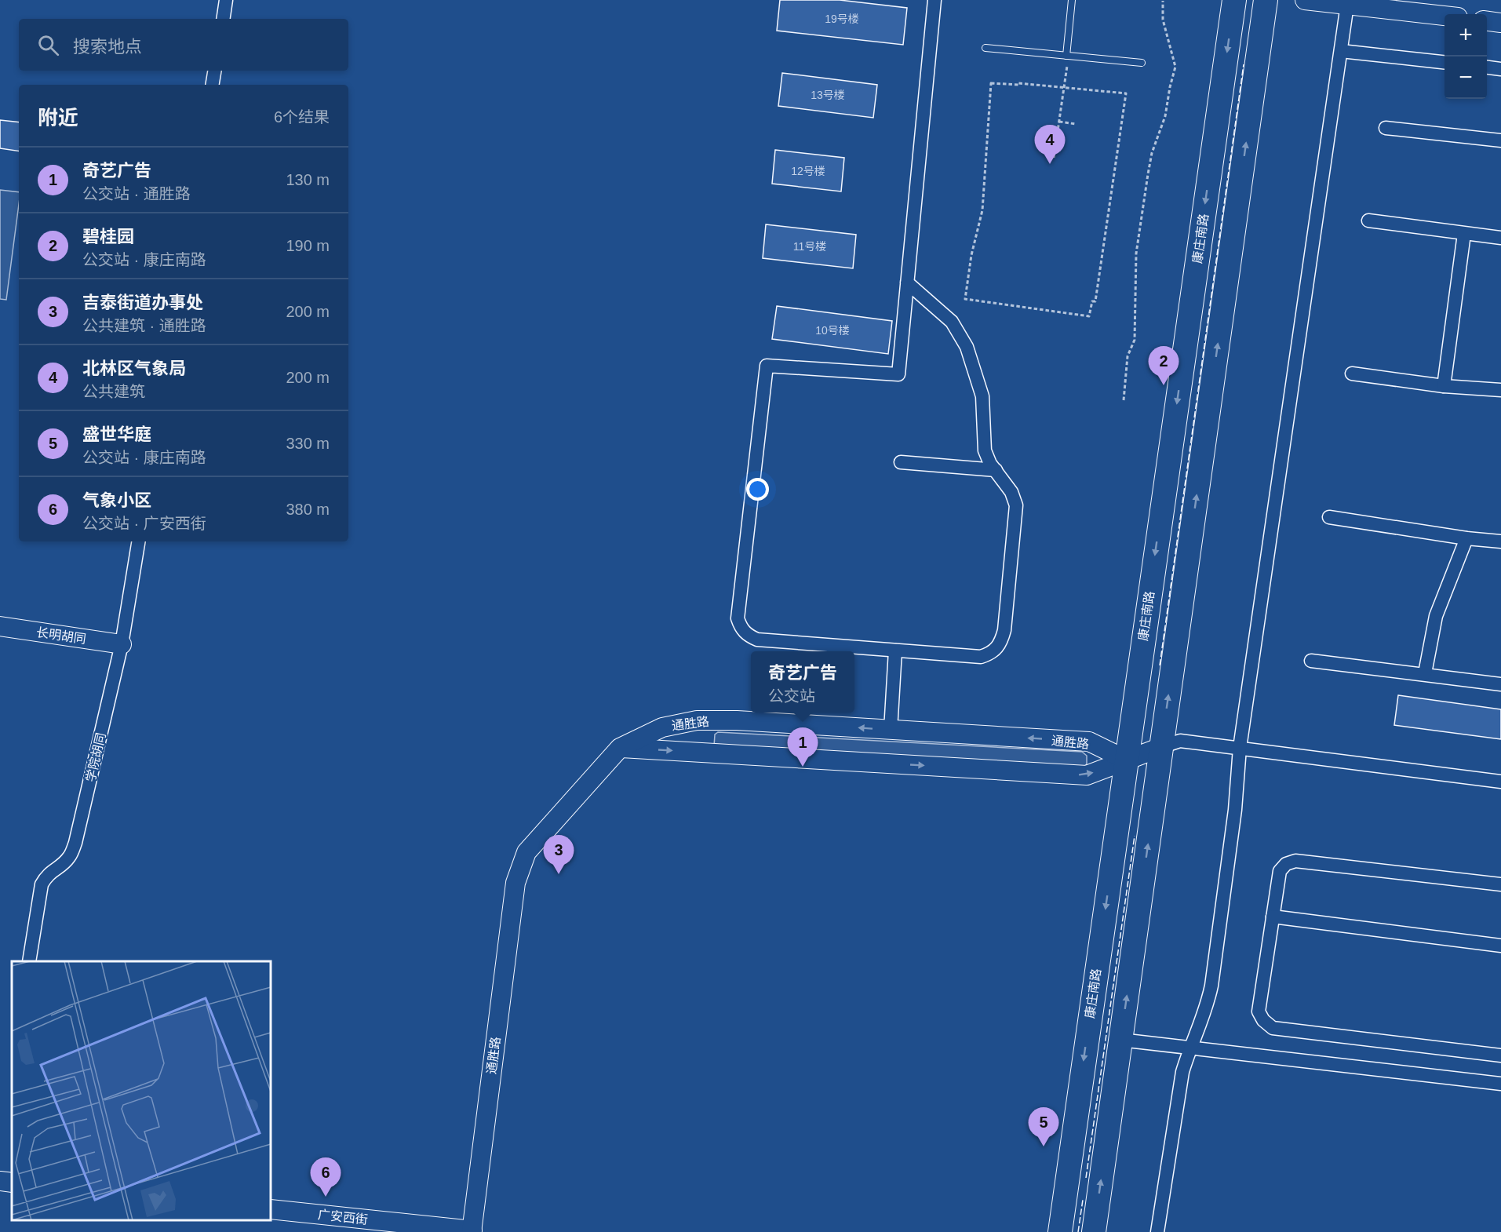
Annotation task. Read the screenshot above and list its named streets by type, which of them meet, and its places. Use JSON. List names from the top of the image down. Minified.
{"streets":{"highway":["康庄南路"],"street":["长明胡同","通胜路","学院胡同","广安西街"]},"crossings":[["康庄南路","通胜路"],["长明胡同","学院胡同"],["通胜路","广安西街"]],"house_numbers":["19号楼","13号楼","12号楼","11号楼","10号楼"],"page":{"map_buttons":["+","−"],"search":"搜索地点","heading":["附近","6个结果"],"pins":["4","2","1","3","5","6"],"list":[{"mark":"1","name":"奇艺广告","note":"公交站 · 通胜路","value":"130 m"},{"mark":"2","name":"碧桂园","note":"公交站 · 康庄南路","value":"190 m"},{"mark":"3","name":"吉泰街道办事处","note":"公共建筑 · 通胜路","value":"200 m"},{"mark":"4","name":"北林区气象局","note":"公共建筑","value":"200 m"},{"mark":"5","name":"盛世华庭","note":"公交站 · 康庄南路","value":"330 m"},{"mark":"6","name":"气象小区","note":"公交站 · 广安西街","value":"380 m"}],"popup":["奇艺广告","公交站"]}}
